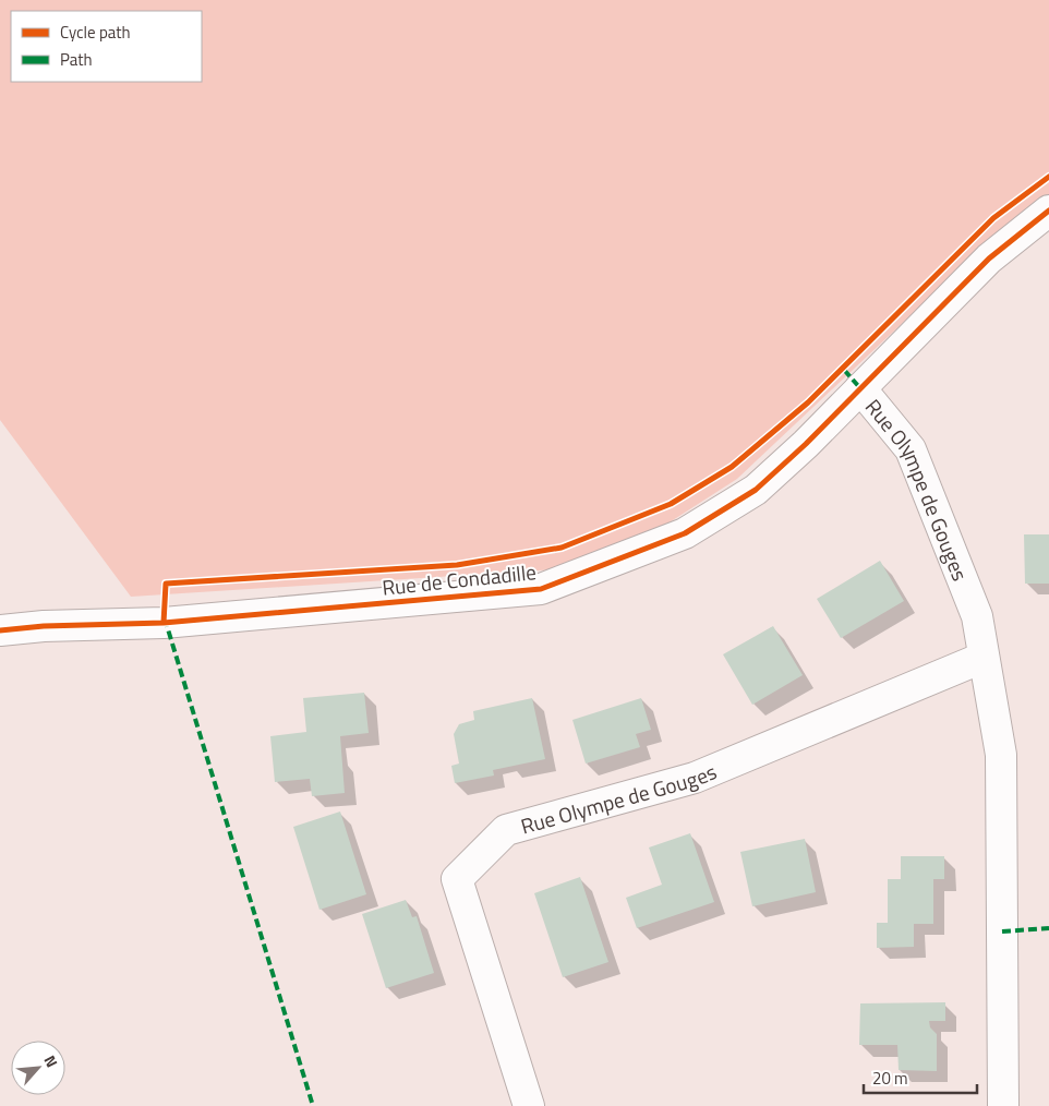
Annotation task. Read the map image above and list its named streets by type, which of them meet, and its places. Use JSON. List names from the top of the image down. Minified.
{"streets":{"street":["Rue Olympe de Gouges","Rue de Condadille"]},"crossings":[["Rue Olympe de Gouges","Rue de Condadille"]],"legend":["Cycle path","Path"],"scale_bar":"20 m","north":"top right"}
